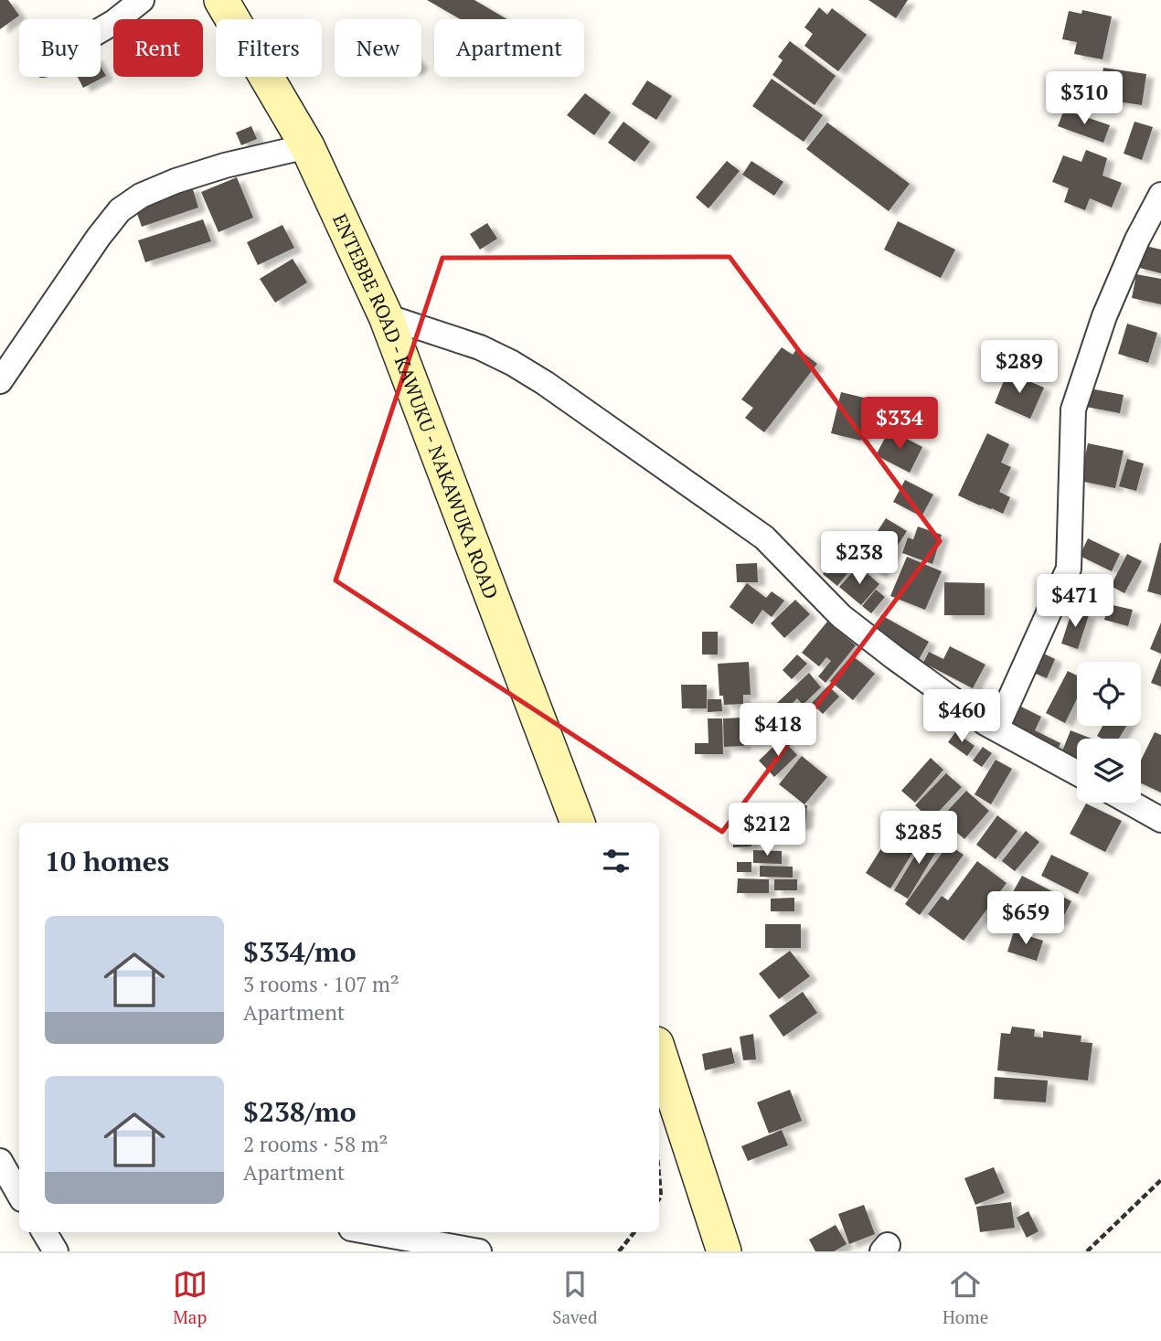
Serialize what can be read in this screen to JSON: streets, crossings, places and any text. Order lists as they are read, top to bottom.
{
  "streets": {
    "main road": ["ENTEBBE ROAD - KAWUKU - NAKAWUKA ROAD"]
  },
  "page": {
    "chip": [
      "Buy",
      "Rent",
      "Filters",
      "New",
      "Apartment"
    ],
    "price": [
      "$310",
      "$289",
      "$334",
      "$238",
      "$471",
      "$460",
      "$418",
      "$212",
      "$285",
      "$659"
    ],
    "heading": "10 homes",
    "list": [
      {
        "name": "$334/mo",
        "note": "3 rooms · 107 m² · Apartment"
      },
      {
        "name": "$238/mo",
        "note": "2 rooms · 58 m² · Apartment"
      }
    ],
    "tabs": ["Map", "Saved", "Home"]
  }
}
